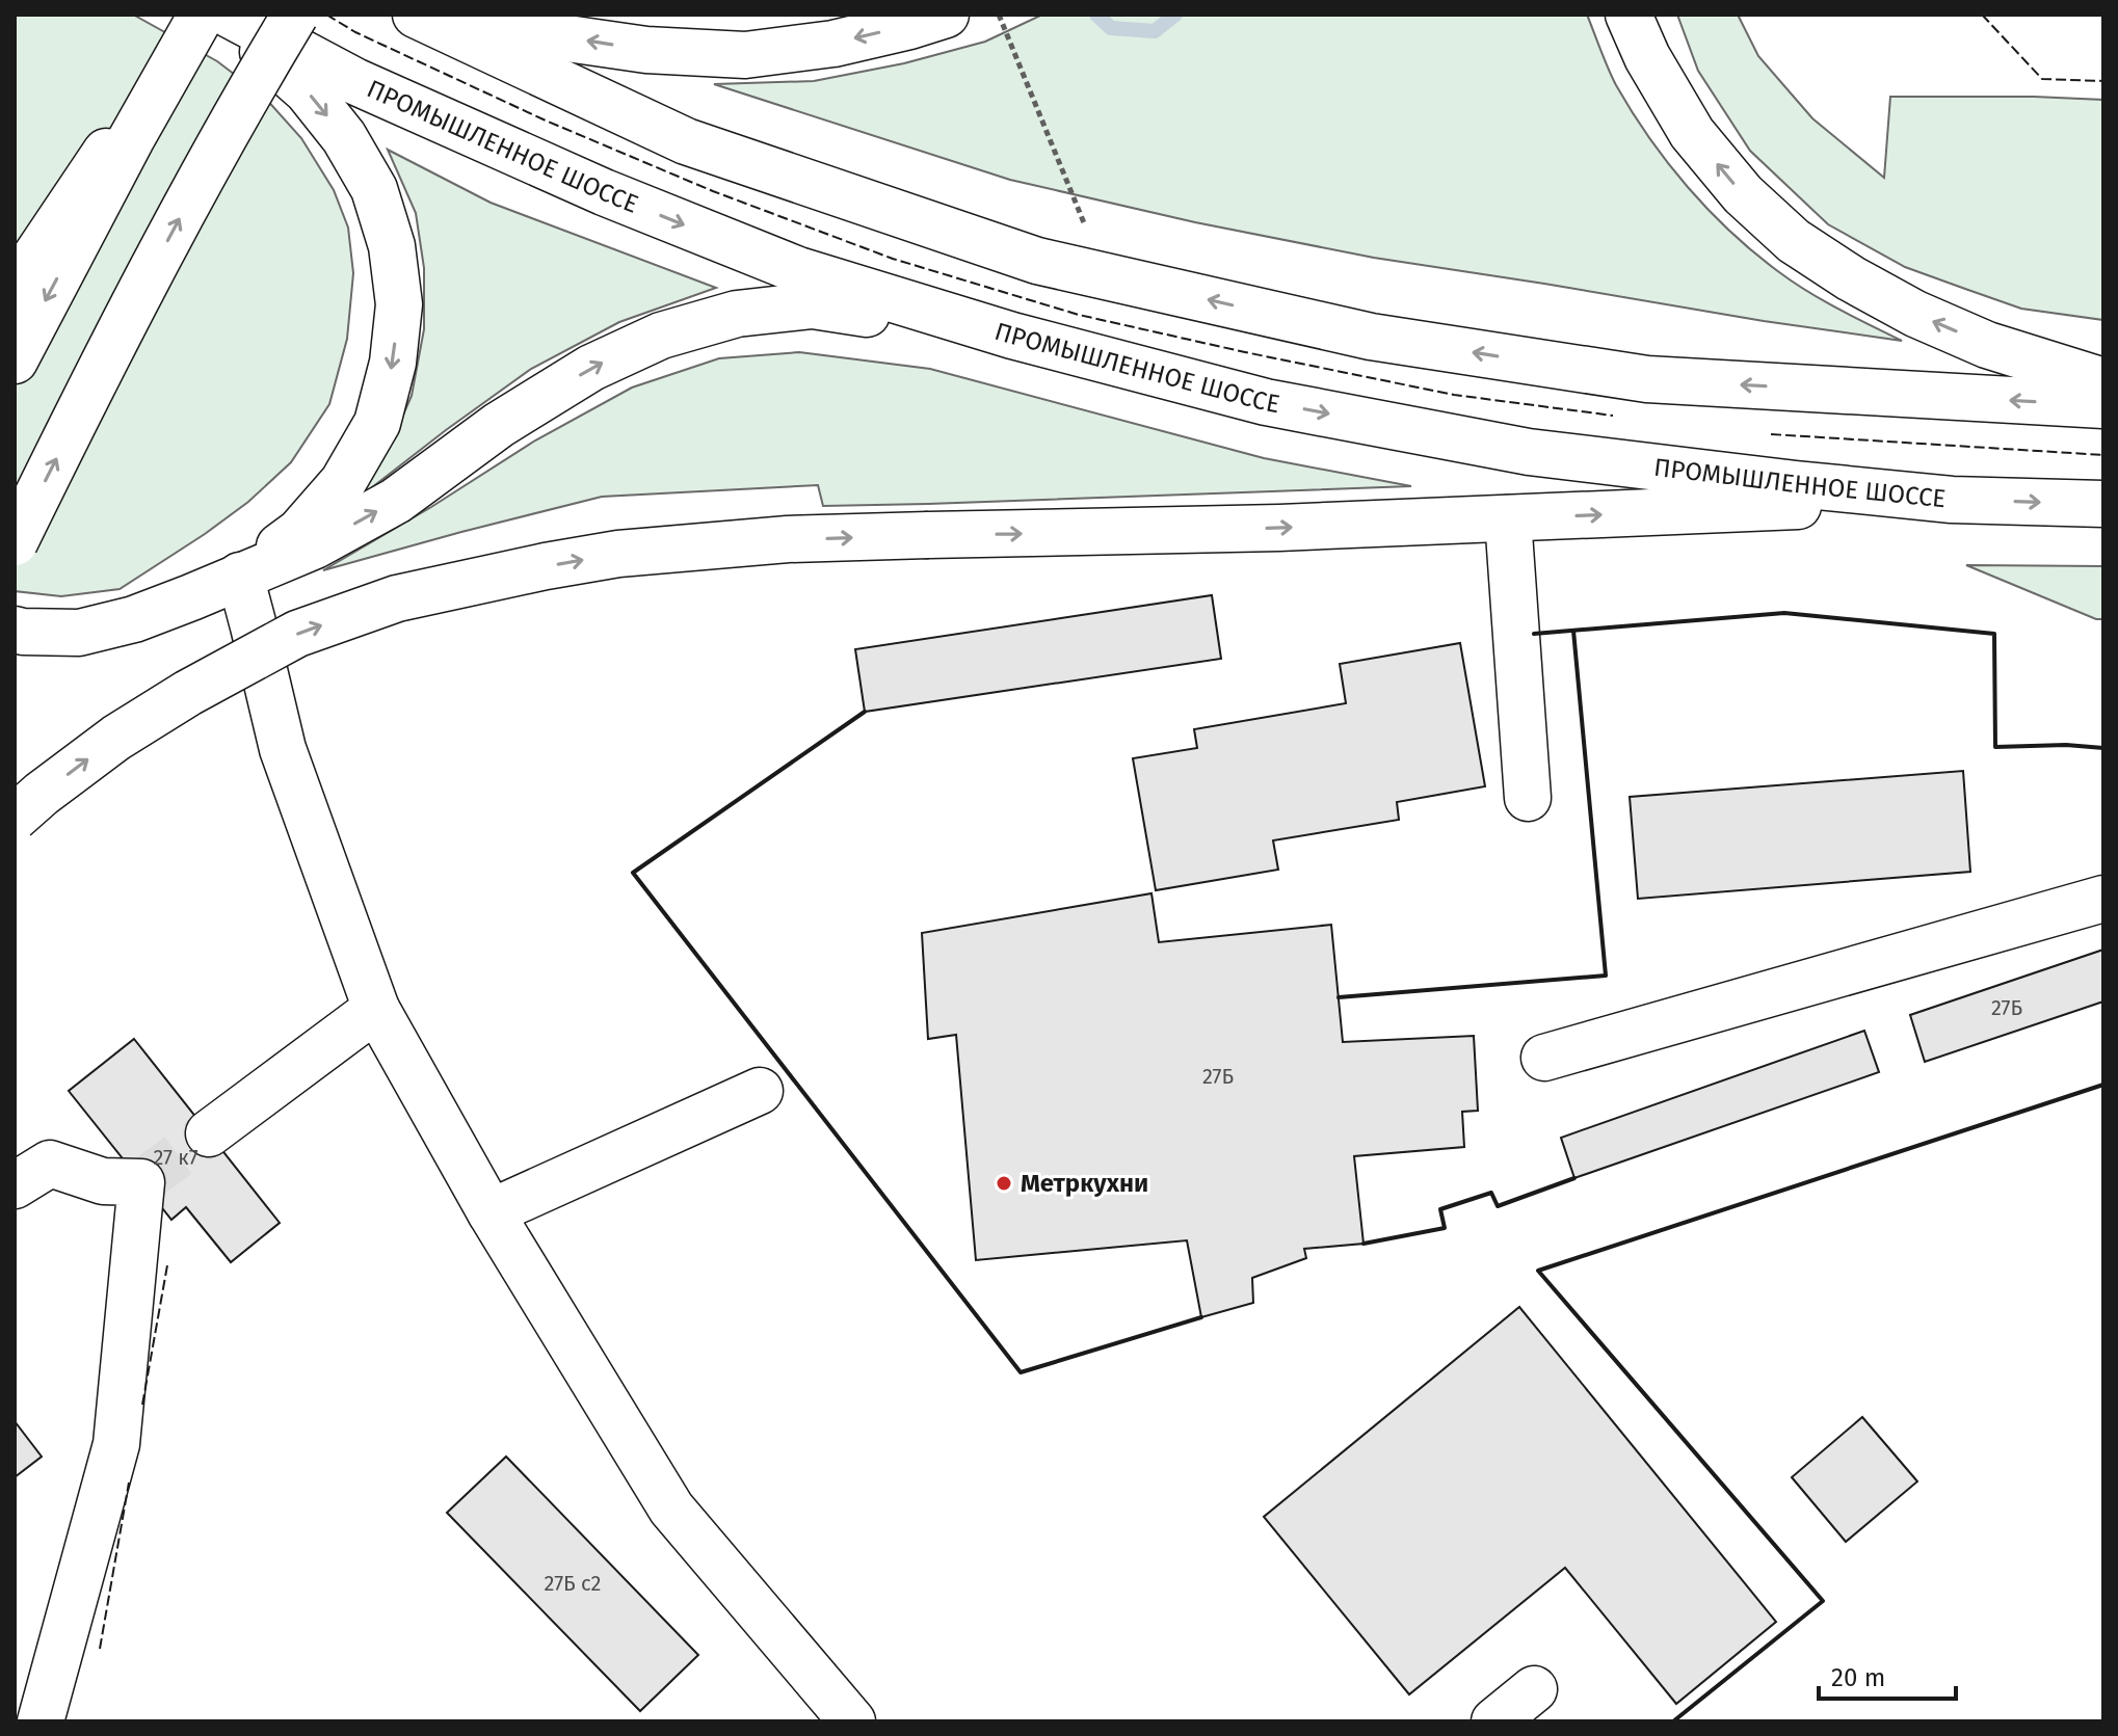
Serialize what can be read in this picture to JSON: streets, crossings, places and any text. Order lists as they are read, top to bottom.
{
  "streets": {
    "main road": ["ПРОМЫШЛЕННОЕ ШОССЕ"]
  },
  "places": ["Метркухни"],
  "house_numbers": [
    "27Б",
    "27Б",
    "27 к7",
    "27Б с2"
  ],
  "scale_bar": "20 m"
}
